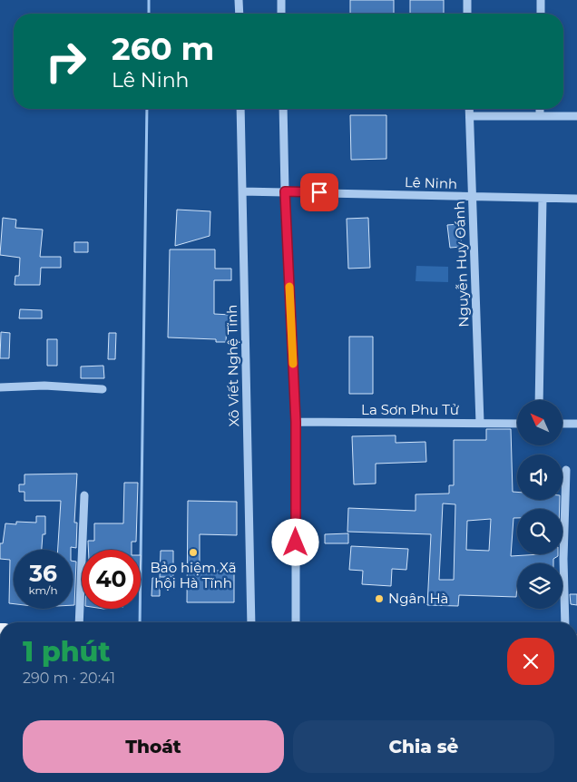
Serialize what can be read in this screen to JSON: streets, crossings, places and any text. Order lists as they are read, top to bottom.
{
  "streets": {
    "street": [
      "Lê Ninh",
      "Nguyễn Huy Oánh",
      "Xô Viết Nghệ Tĩnh",
      "La Sơn Phu Tử"
    ]
  },
  "crossings": [
    ["Lê Ninh", "Nguyễn Huy Oánh"],
    ["Lê Ninh", "Xô Viết Nghệ Tĩnh"],
    ["Nguyễn Huy Oánh", "La Sơn Phu Tử"]
  ],
  "places": ["Bảo hiệm Xã hội Hà Tĩnh", "Ngân Hà"],
  "north": "top left",
  "page": {
    "turn": ["260 m", "Lê Ninh"],
    "speed": "36 km/h",
    "limit": "40",
    "heading": ["1 phút", "290 m · 20:41"],
    "buttons": ["Thoát", "Chia sẻ"]
  }
}
